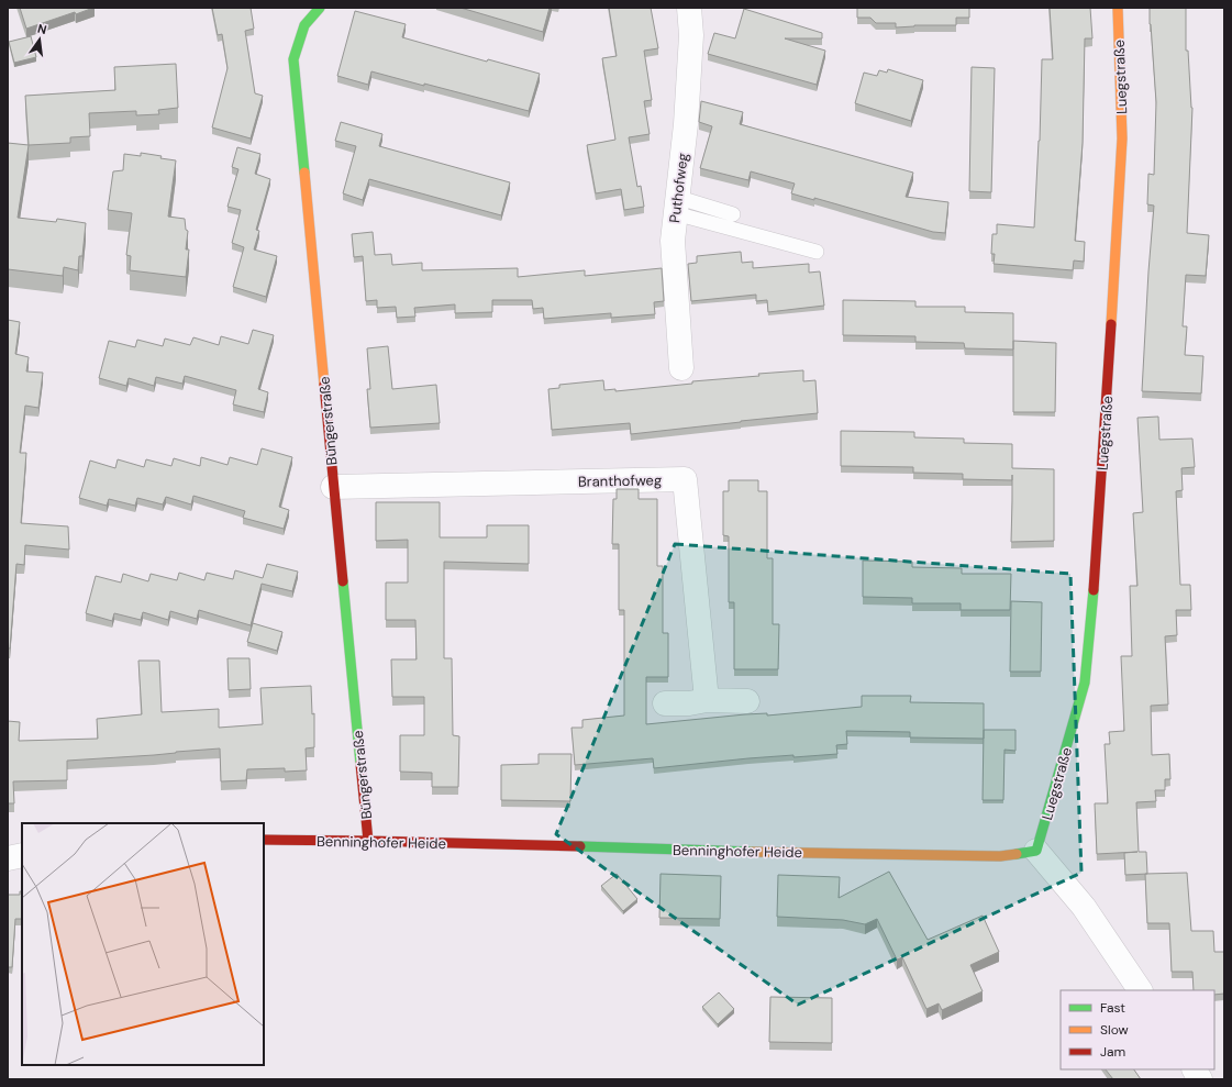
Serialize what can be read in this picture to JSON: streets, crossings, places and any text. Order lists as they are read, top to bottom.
{
  "streets": {
    "street": [
      "Luegstraße",
      "Puthofweg",
      "Büngerstraße",
      "Branthofweg",
      "Benninghofer Heide"
    ]
  },
  "crossings": [
    ["Luegstraße", "Benninghofer Heide"],
    ["Büngerstraße", "Branthofweg"],
    ["Büngerstraße", "Benninghofer Heide"]
  ],
  "legend": ["Fast", "Slow", "Jam"],
  "north": "top"
}
